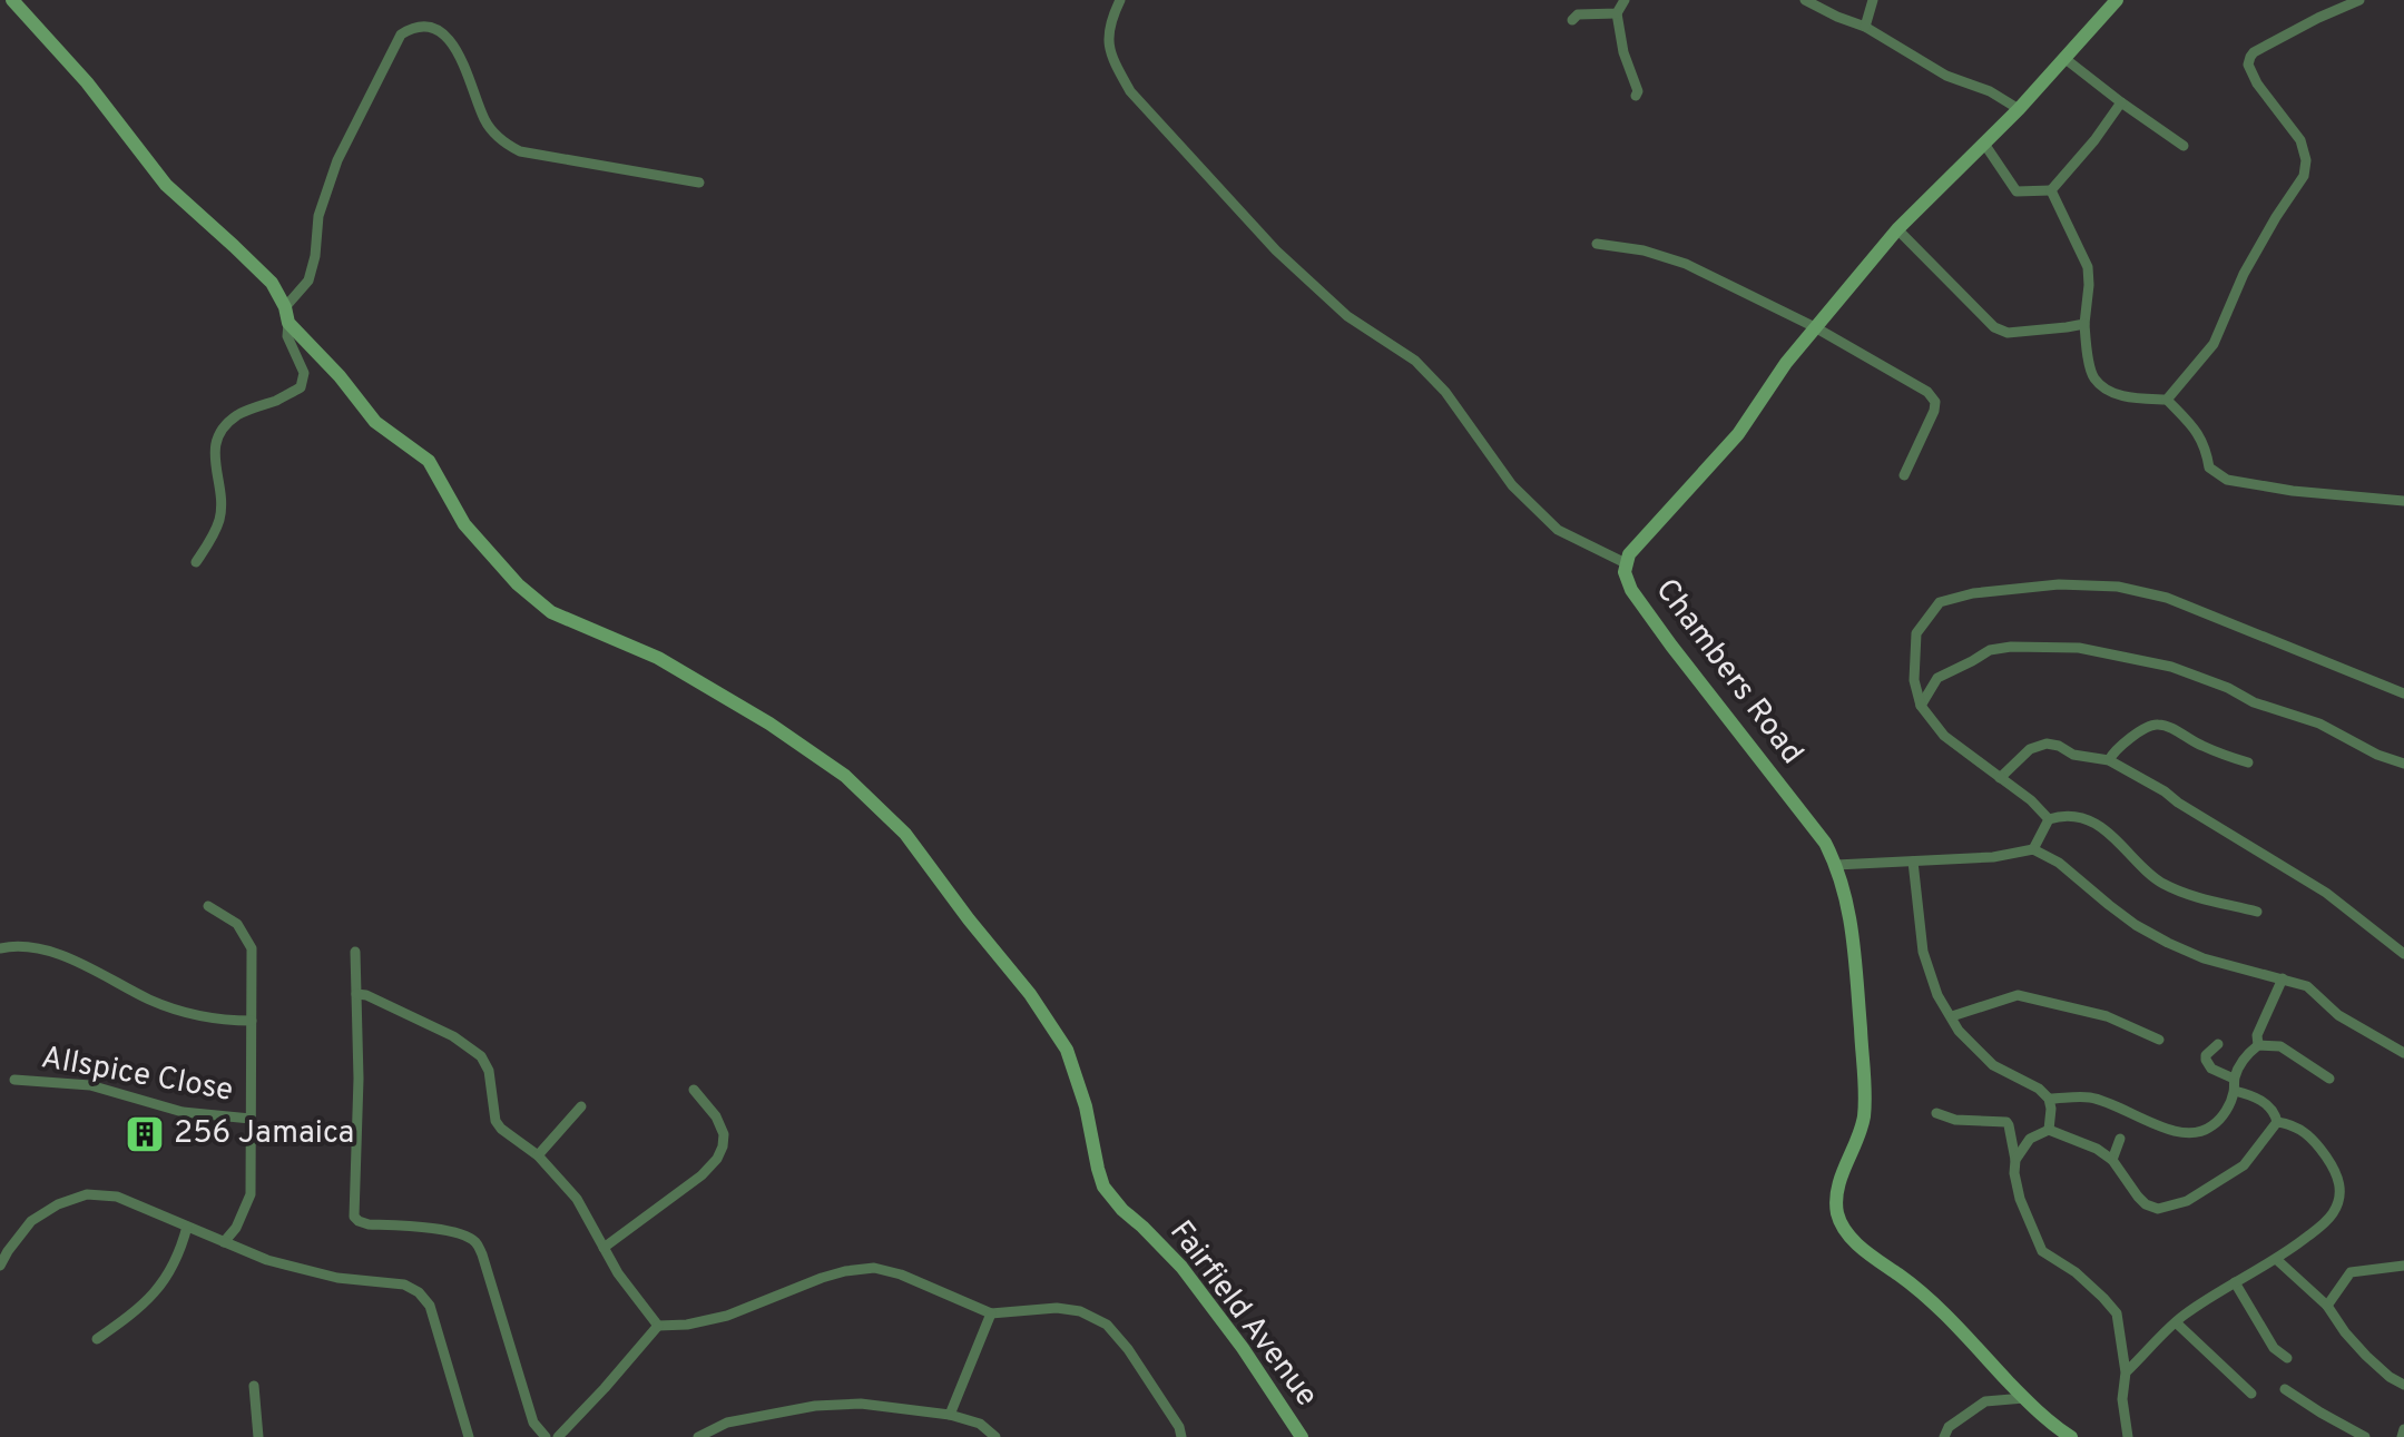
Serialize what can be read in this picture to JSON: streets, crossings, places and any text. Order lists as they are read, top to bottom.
{
  "streets": {
    "street": ["Chambers Road", "Allspice Close", "Fairfield Avenue"]
  },
  "places": {
    "building": ["256 Jamaica"]
  }
}
